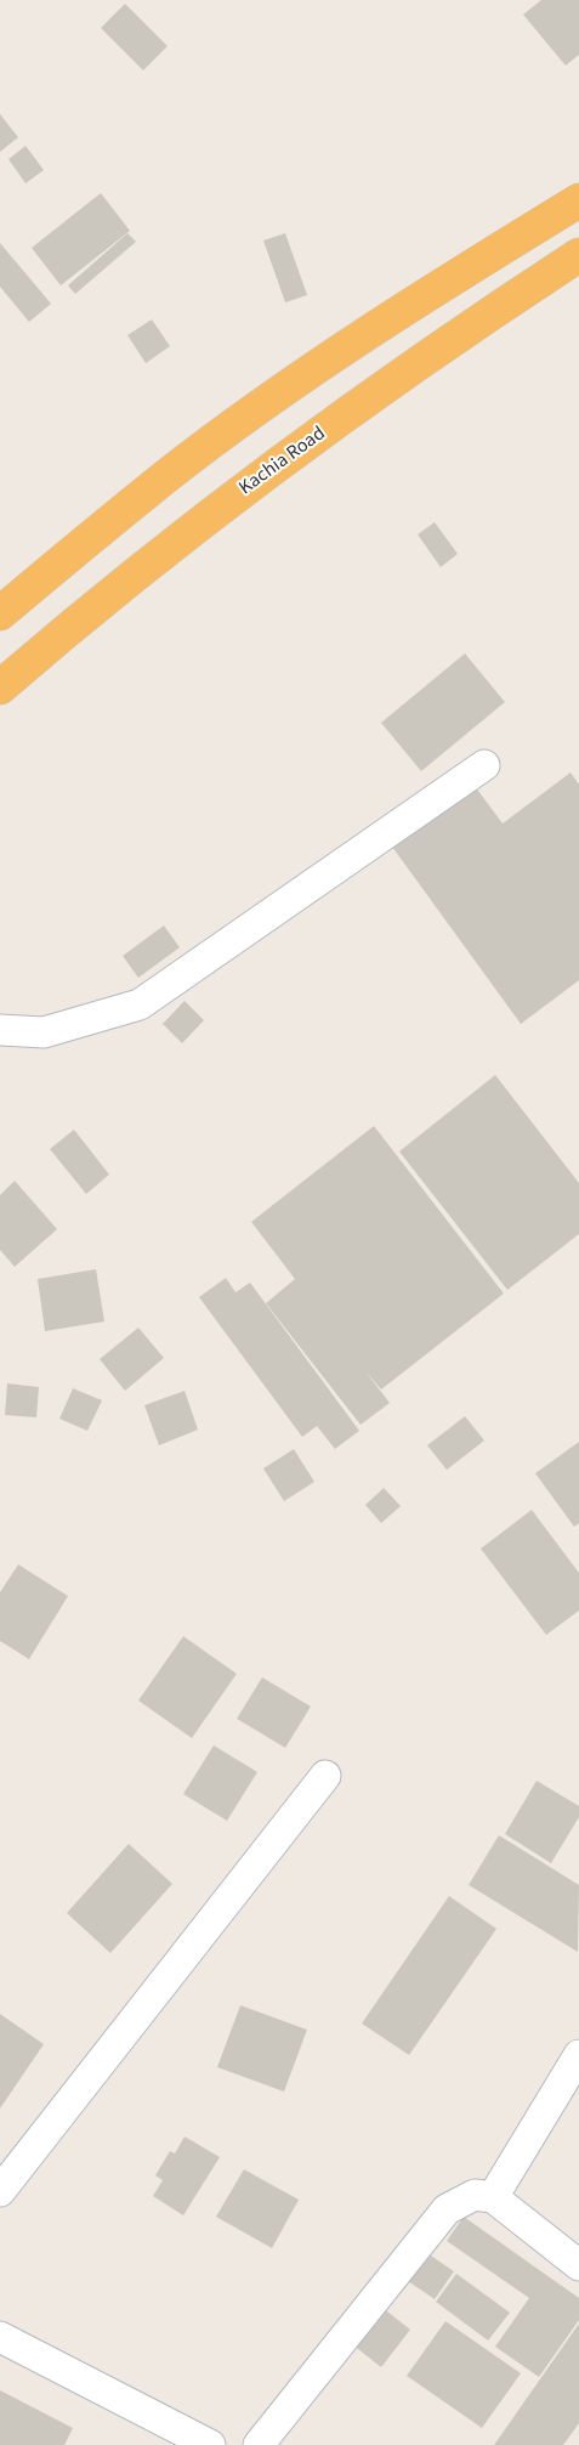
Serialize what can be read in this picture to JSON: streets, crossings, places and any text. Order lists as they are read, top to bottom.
{
  "streets": {
    "highway": ["Kachia Road"]
  }
}
